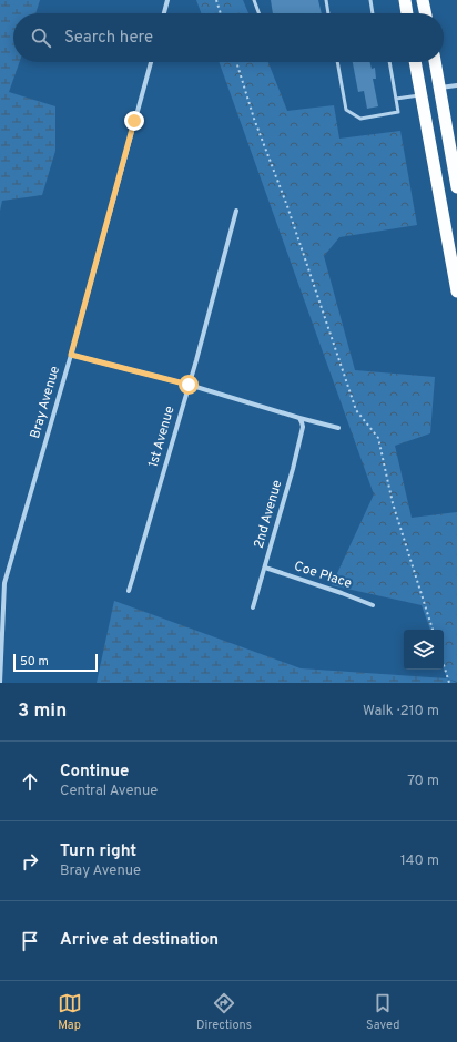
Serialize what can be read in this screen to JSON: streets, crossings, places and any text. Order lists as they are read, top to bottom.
{
  "streets": {
    "street": [
      "Bray Avenue",
      "1st Avenue",
      "2nd Avenue",
      "Coe Place"
    ]
  },
  "crossings": [
    ["2nd Avenue", "Coe Place"]
  ],
  "scale_bar": "50 m",
  "page": {
    "search": "Search here",
    "scale": "50 m",
    "heading": ["3 min", "Walk · 210 m"],
    "list": [
      ["Continue", "Central Avenue", "70 m"],
      ["Turn right", "Bray Avenue", "140 m"],
      "Arrive at destination"
    ],
    "nav": ["Map", "Directions", "Saved"]
  }
}
